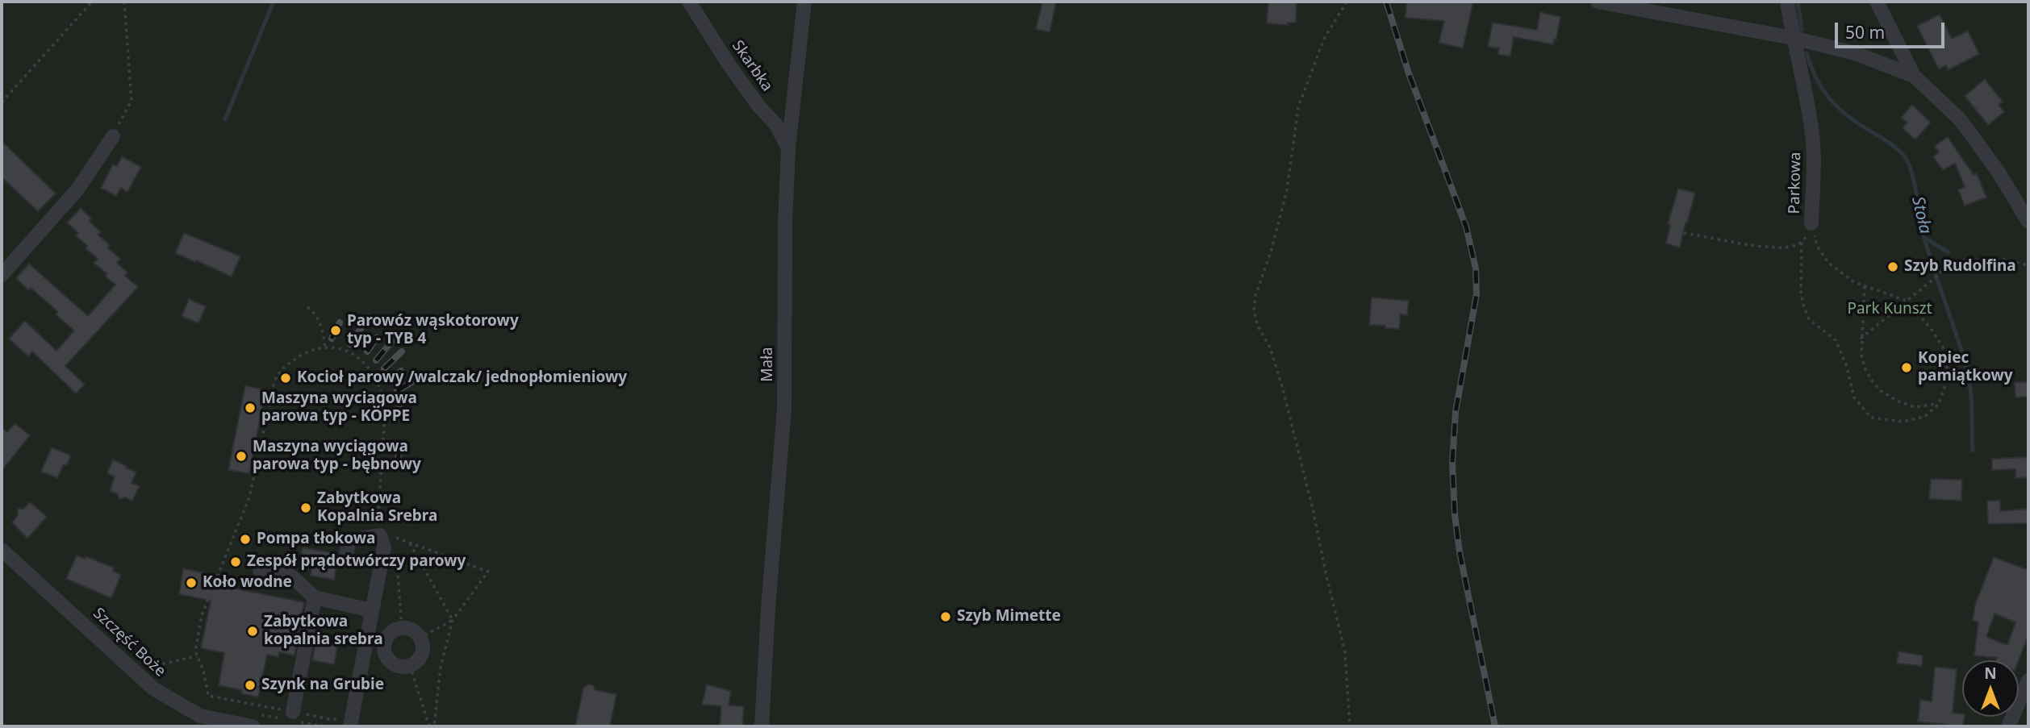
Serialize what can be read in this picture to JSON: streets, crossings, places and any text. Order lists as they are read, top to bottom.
{
  "streets": {
    "street": [
      "Skarbka",
      "Parkowa",
      "Mała",
      "Szczęść Boże"
    ]
  },
  "crossings": [
    ["Skarbka", "Mała"]
  ],
  "water": ["Stoła"],
  "parks": ["Park Kunszt"],
  "places": [
    "Szyb Rudolfina",
    "Parowóz wąskotorowy typ - TYB 4",
    "Kopiec pamiątkowy",
    "Kocioł parowy /walczak/ jednopłomieniowy",
    "Maszyna wyciągowa parowa typ - KÖPPE",
    "Maszyna wyciągowa parowa typ - bębnowy",
    "Zabytkowa Kopalnia Srebra",
    "Pompa tłokowa",
    "Zespół prądotwórczy parowy",
    "Koło wodne",
    "Szyb Mimette",
    "Zabytkowa kopalnia srebra",
    "Szynk na Grubie"
  ],
  "scale_bar": "50 m",
  "north": "top"
}
